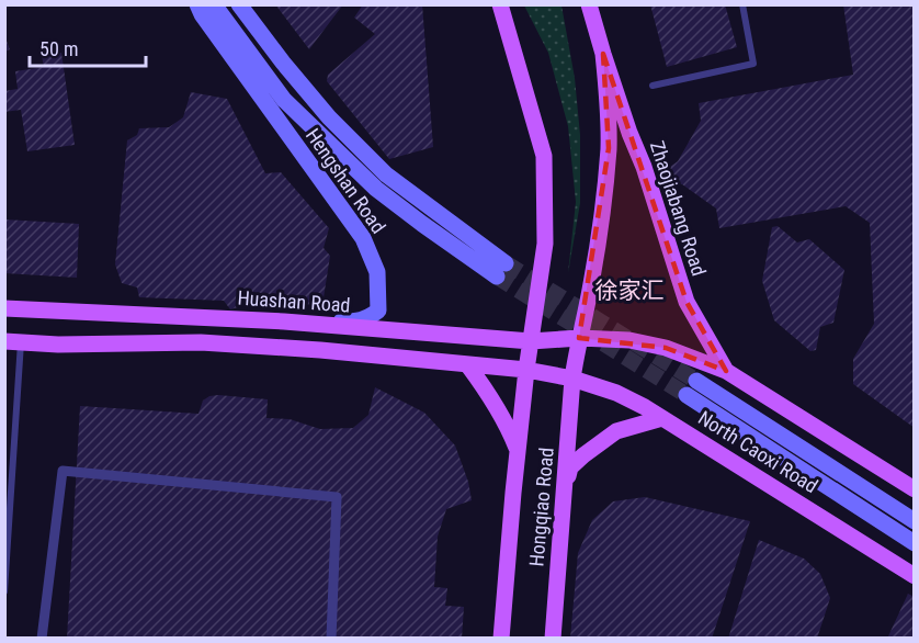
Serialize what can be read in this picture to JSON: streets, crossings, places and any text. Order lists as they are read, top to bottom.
{
  "streets": {
    "main road": [
      "Hengshan Road",
      "Zhaojiabang Road",
      "Huashan Road",
      "North Caoxi Road",
      "Hongqiao Road"
    ]
  },
  "crossings": [
    ["Hengshan Road", "Huashan Road"],
    ["Zhaojiabang Road", "Huashan Road"],
    ["Zhaojiabang Road", "North Caoxi Road"],
    ["Zhaojiabang Road", "Hongqiao Road"],
    ["North Caoxi Road", "Hongqiao Road"]
  ],
  "districts": ["徐家汇"],
  "scale_bar": "50 m"
}
